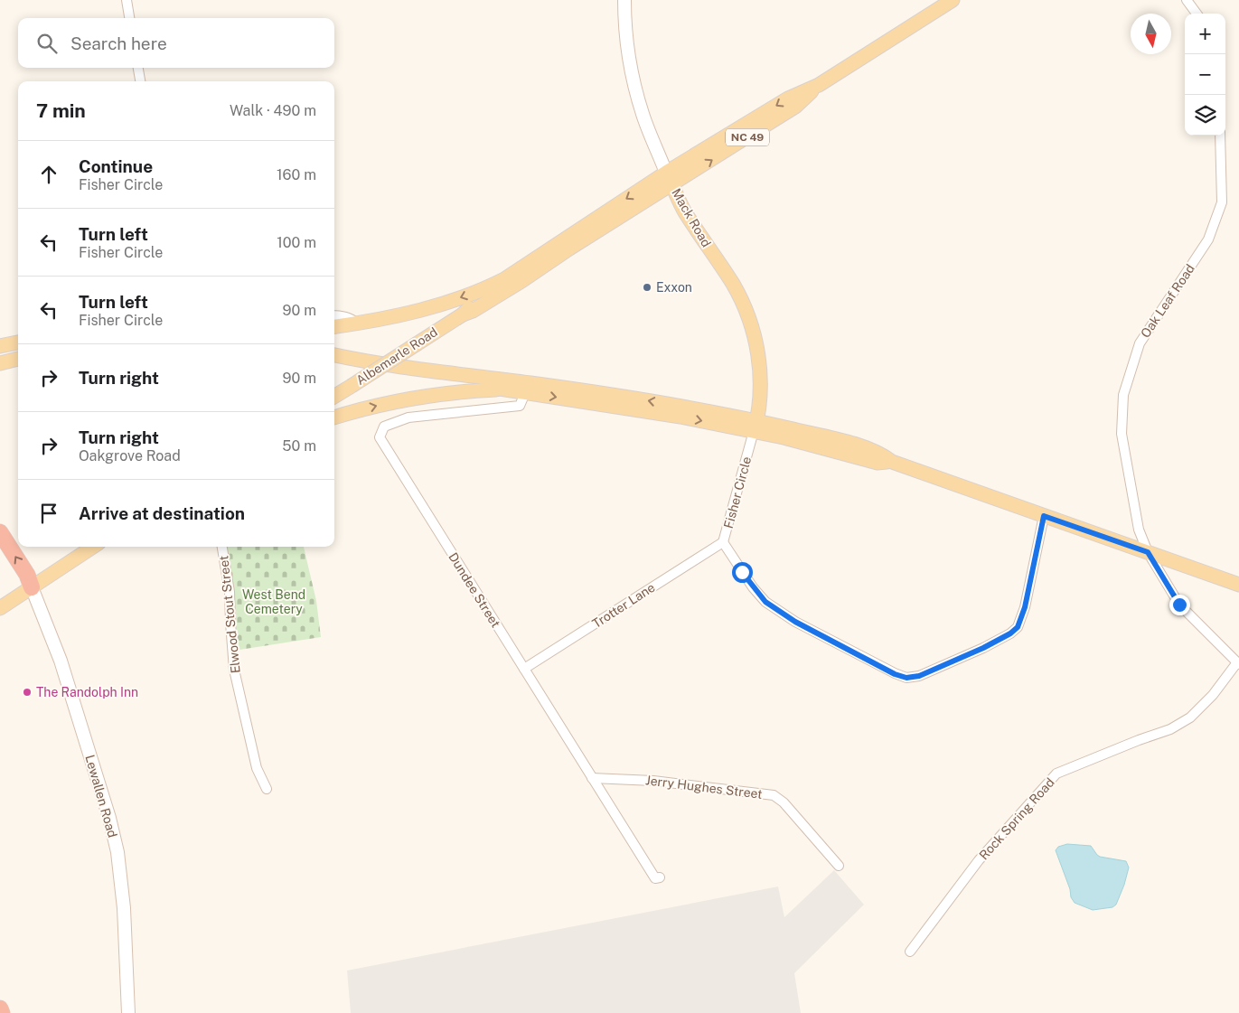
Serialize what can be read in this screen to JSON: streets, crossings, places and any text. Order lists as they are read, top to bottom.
{
  "streets": {
    "main road": ["NC 49", "Mack Road", "Albemarle Road"],
    "street": [
      "Oak Leaf Road",
      "Fisher Circle",
      "Dundee Street",
      "Trotter Lane",
      "Elwood Stout Street",
      "Jerry Hughes Street",
      "Lewallen Road",
      "Rock Spring Road"
    ]
  },
  "crossings": [
    ["NC 49", "Mack Road"],
    ["NC 49", "Albemarle Road"],
    ["Mack Road", "Albemarle Road"],
    ["Mack Road", "Fisher Circle"],
    ["Oak Leaf Road", "Rock Spring Road"],
    ["Fisher Circle", "Trotter Lane"],
    ["Dundee Street", "Trotter Lane"],
    ["Dundee Street", "Jerry Hughes Street"]
  ],
  "parks": ["West Bend Cemetery"],
  "places": ["Exxon", "The Randolph Inn"],
  "north": "bottom",
  "page": {
    "map_buttons": ["+", "−"],
    "search": "Search here",
    "heading": ["7 min", "Walk · 490 m"],
    "list": [
      ["Continue", "Fisher Circle", "160 m"],
      ["Turn left", "Fisher Circle", "100 m"],
      ["Turn left", "Fisher Circle", "90 m"],
      ["Turn right", "90 m"],
      ["Turn right", "Oakgrove Road", "50 m"],
      "Arrive at destination"
    ]
  }
}
